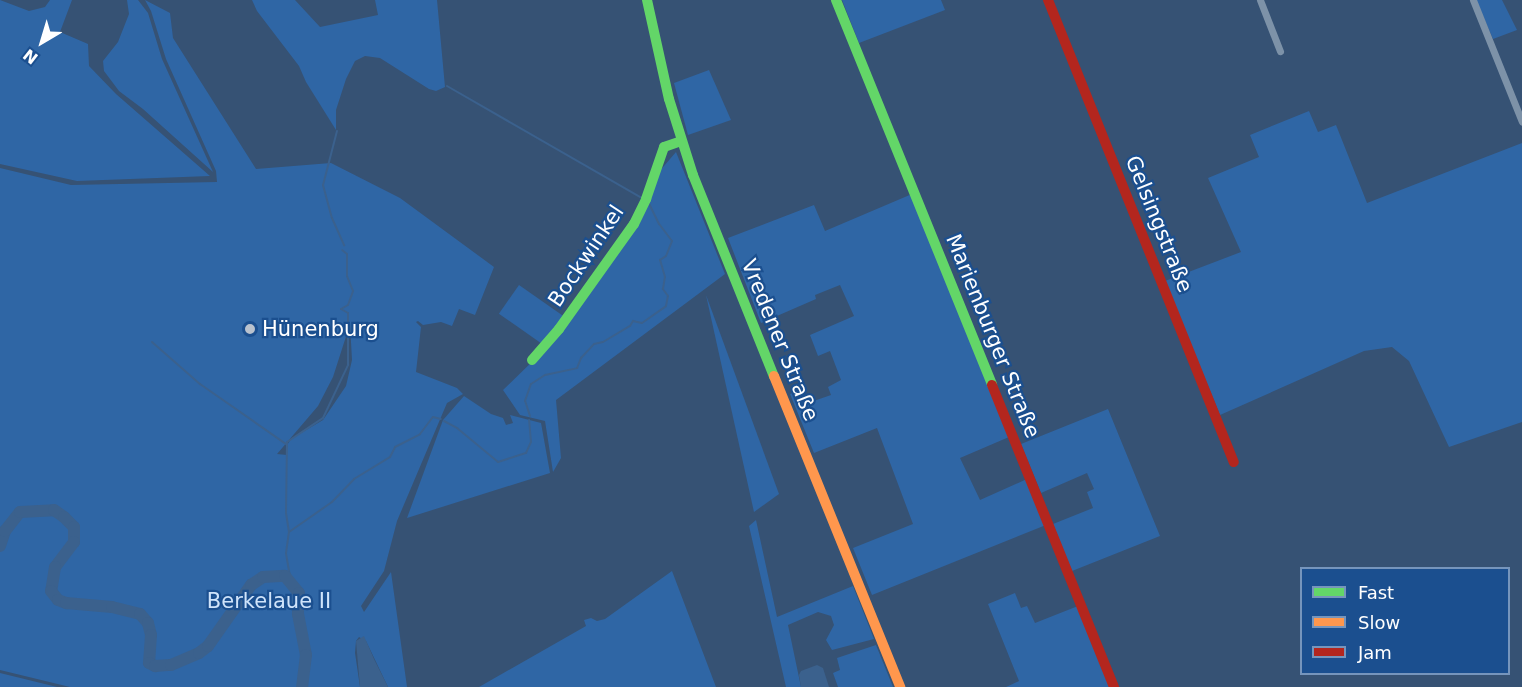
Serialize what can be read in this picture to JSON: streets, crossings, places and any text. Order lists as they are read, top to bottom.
{
  "streets": {
    "street": [
      "Gelsingstraße",
      "Bockwinkel",
      "Marienburger Straße",
      "Vredener Straße"
    ]
  },
  "crossings": [
    ["Bockwinkel", "Vredener Straße"]
  ],
  "parks": ["Berkelaue II"],
  "places": ["Hünenburg"],
  "legend": ["Fast", "Slow", "Jam"],
  "north": "bottom left"
}
